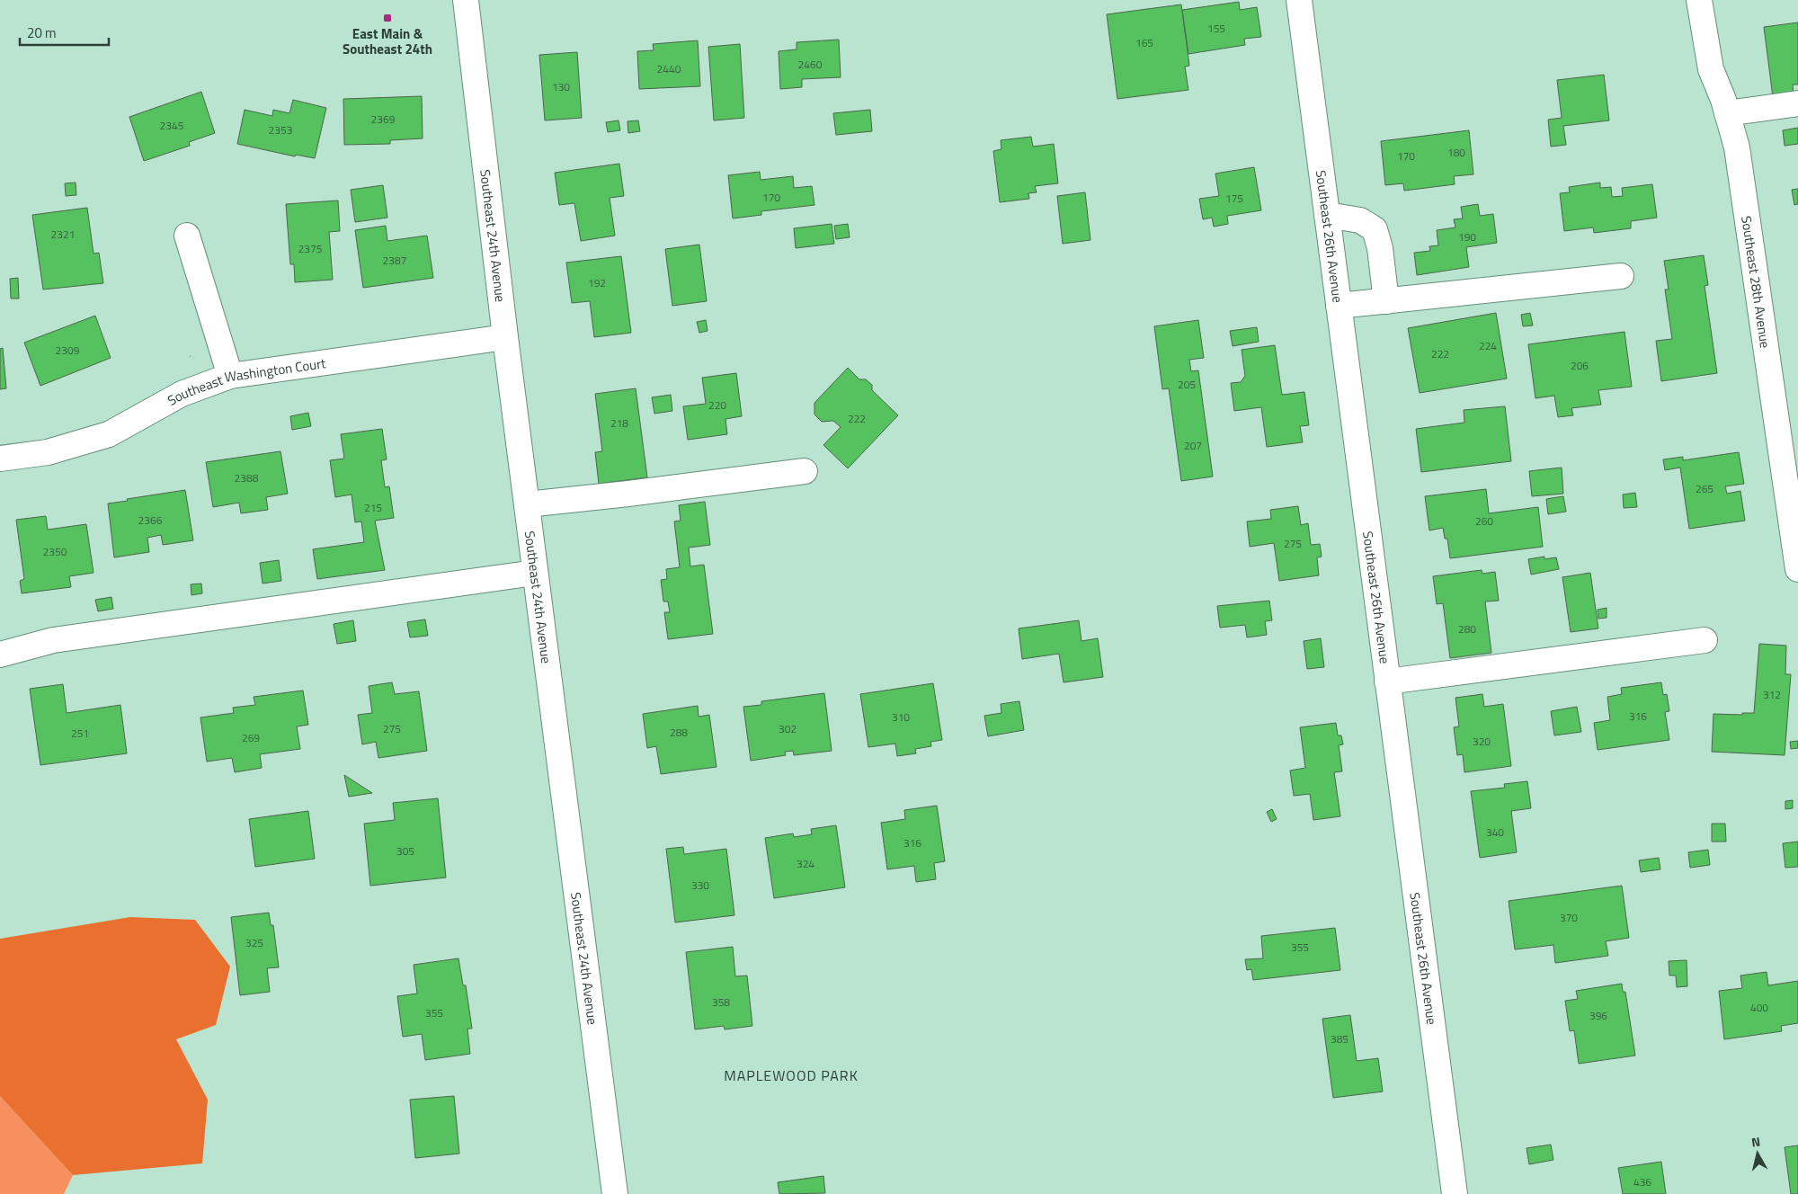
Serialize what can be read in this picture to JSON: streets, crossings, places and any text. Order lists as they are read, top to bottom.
{
  "streets": {
    "street": [
      "Southeast 24th Avenue",
      "Southeast 26th Avenue",
      "Southeast 28th Avenue",
      "Southeast Washington Court"
    ]
  },
  "crossings": [
    ["Southeast 24th Avenue", "Southeast Washington Court"]
  ],
  "districts": ["MAPLEWOOD PARK"],
  "places": {
    "transit": ["East Main & Southeast 24th"]
  },
  "house_numbers": [
    "155",
    "165",
    "2460",
    "2440",
    "130",
    "2369",
    "2345",
    "2353",
    "180",
    "170",
    "170",
    "175",
    "2321",
    "190",
    "2375",
    "2387",
    "192",
    "224",
    "2309",
    "222",
    "206",
    "205",
    "220",
    "222",
    "218",
    "207",
    "2388",
    "265",
    "215",
    "2366",
    "260",
    "275",
    "2350",
    "280",
    "312",
    "316",
    "310",
    "275",
    "302",
    "288",
    "251",
    "269",
    "320",
    "340",
    "316",
    "305",
    "324",
    "330",
    "370",
    "325",
    "355",
    "358",
    "400",
    "355",
    "396",
    "385",
    "436"
  ],
  "scale_bar": "20 m",
  "north": "top"
}
